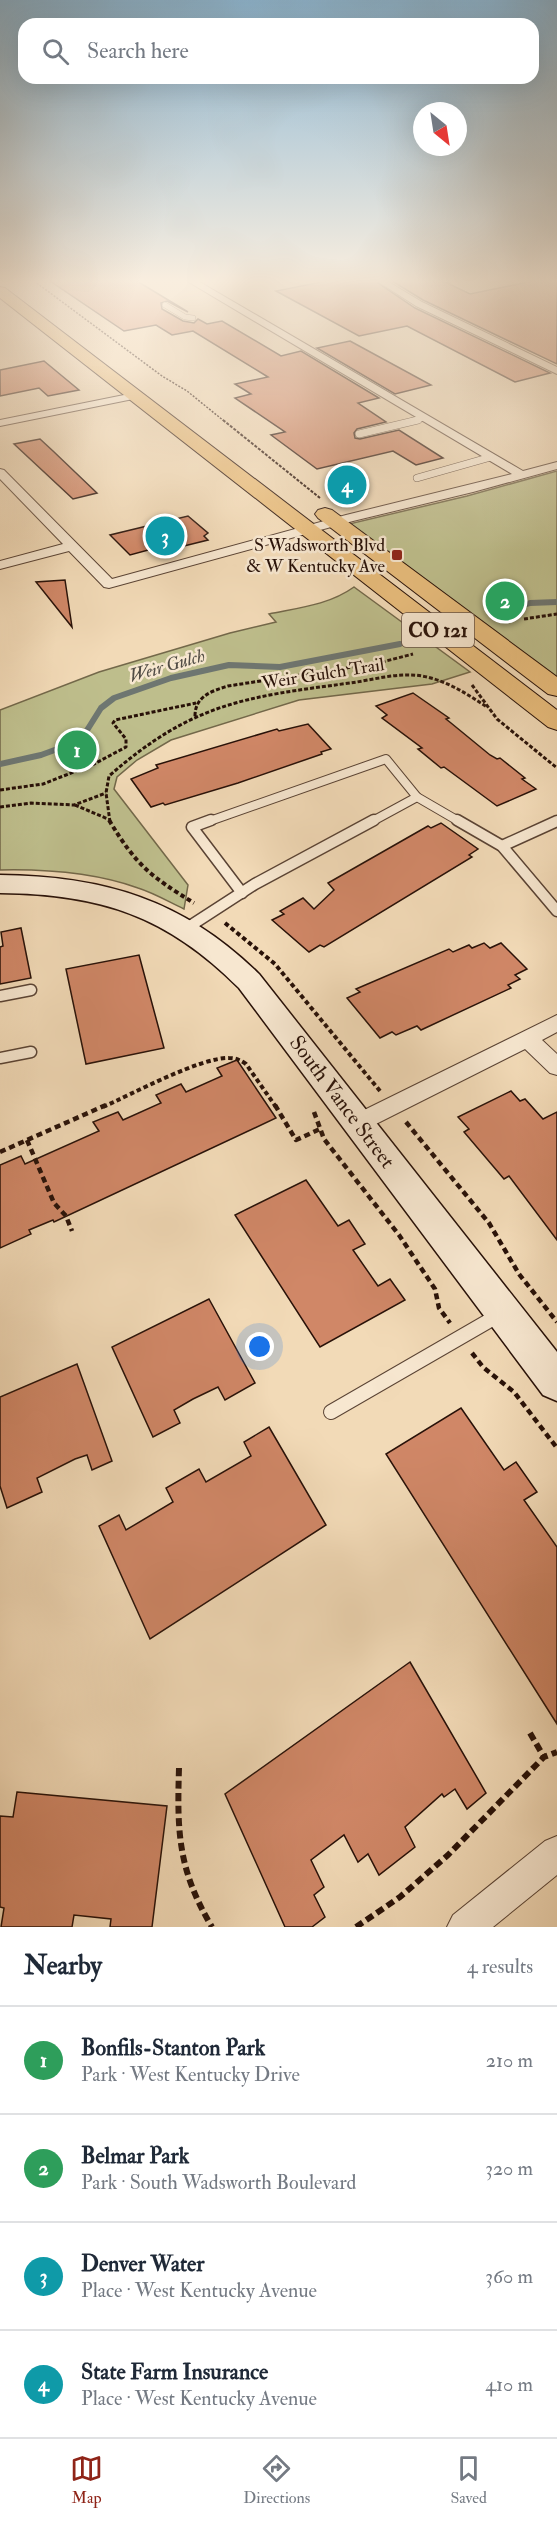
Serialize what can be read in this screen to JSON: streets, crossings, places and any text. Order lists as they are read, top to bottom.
{
  "streets": {
    "main road": ["CO 121"],
    "street": ["South Vance Street"],
    "path": ["Weir Gulch Trail"]
  },
  "water": ["Weir Gulch"],
  "places": {
    "transit": ["S Wadsworth Blvd & W Kentucky Ave"]
  },
  "north": "bottom right",
  "page": {
    "search": "Search here",
    "pins": [
      "4",
      "3",
      "2",
      "1"
    ],
    "heading": ["Nearby", "4 results"],
    "list": [
      {
        "mark": "1",
        "name": "Bonfils-Stanton Park",
        "note": "Park · West Kentucky Drive",
        "value": "210 m"
      },
      {
        "mark": "2",
        "name": "Belmar Park",
        "note": "Park · South Wadsworth Boulevard",
        "value": "320 m"
      },
      {
        "mark": "3",
        "name": "Denver Water",
        "note": "Place · West Kentucky Avenue",
        "value": "360 m"
      },
      {
        "mark": "4",
        "name": "State Farm Insurance",
        "note": "Place · West Kentucky Avenue",
        "value": "410 m"
      }
    ],
    "nav": ["Map", "Directions", "Saved"]
  }
}
